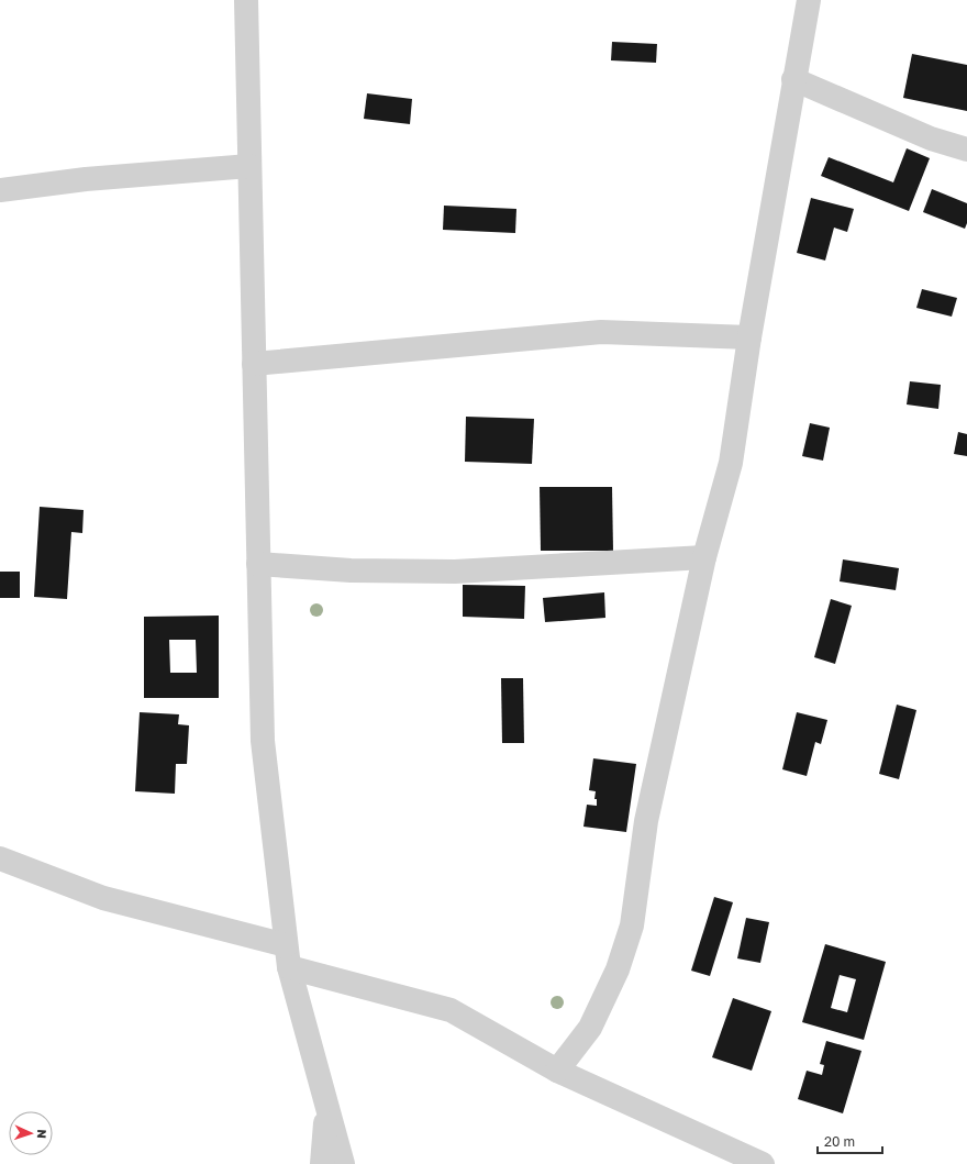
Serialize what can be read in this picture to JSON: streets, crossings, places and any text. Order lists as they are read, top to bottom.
{
  "scale_bar": "20 m",
  "north": "right"
}
